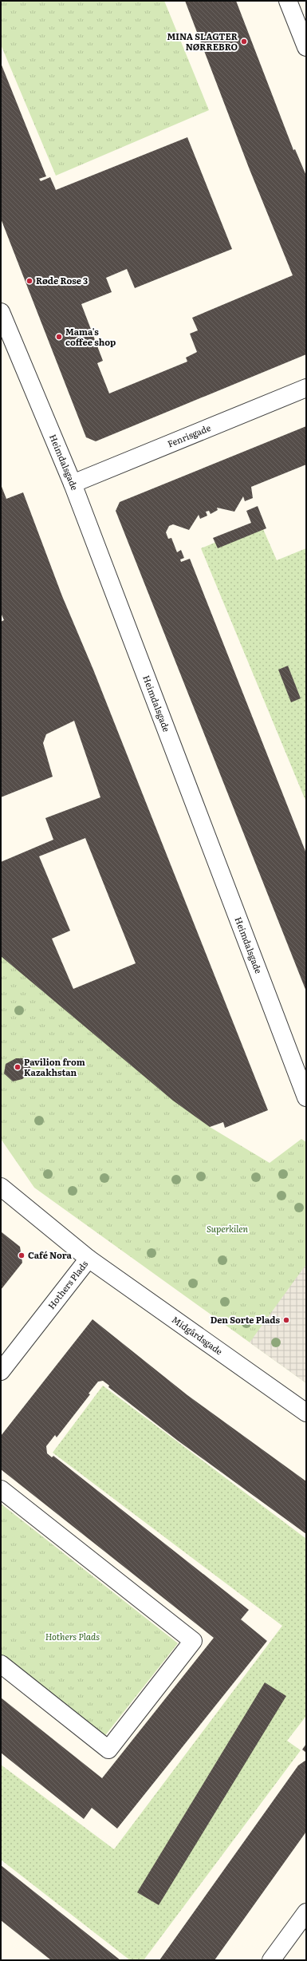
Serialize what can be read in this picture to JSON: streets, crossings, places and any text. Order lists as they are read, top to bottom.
{
  "streets": {
    "street": [
      "Fenrisgade",
      "Heimdalsgade",
      "Hothers Plads",
      "Midgårdsgade"
    ]
  },
  "crossings": [
    ["Fenrisgade", "Heimdalsgade"],
    ["Hothers Plads", "Midgårdsgade"]
  ],
  "parks": ["Superkilen", "Hothers Plads"],
  "places": [
    "MINA SLAGTER NØRREBRO",
    "Røde Rose 3",
    "Mama's coffee shop",
    "Pavilion from Kazakhstan",
    "Café Nora",
    "Den Sorte Plads"
  ]
}
